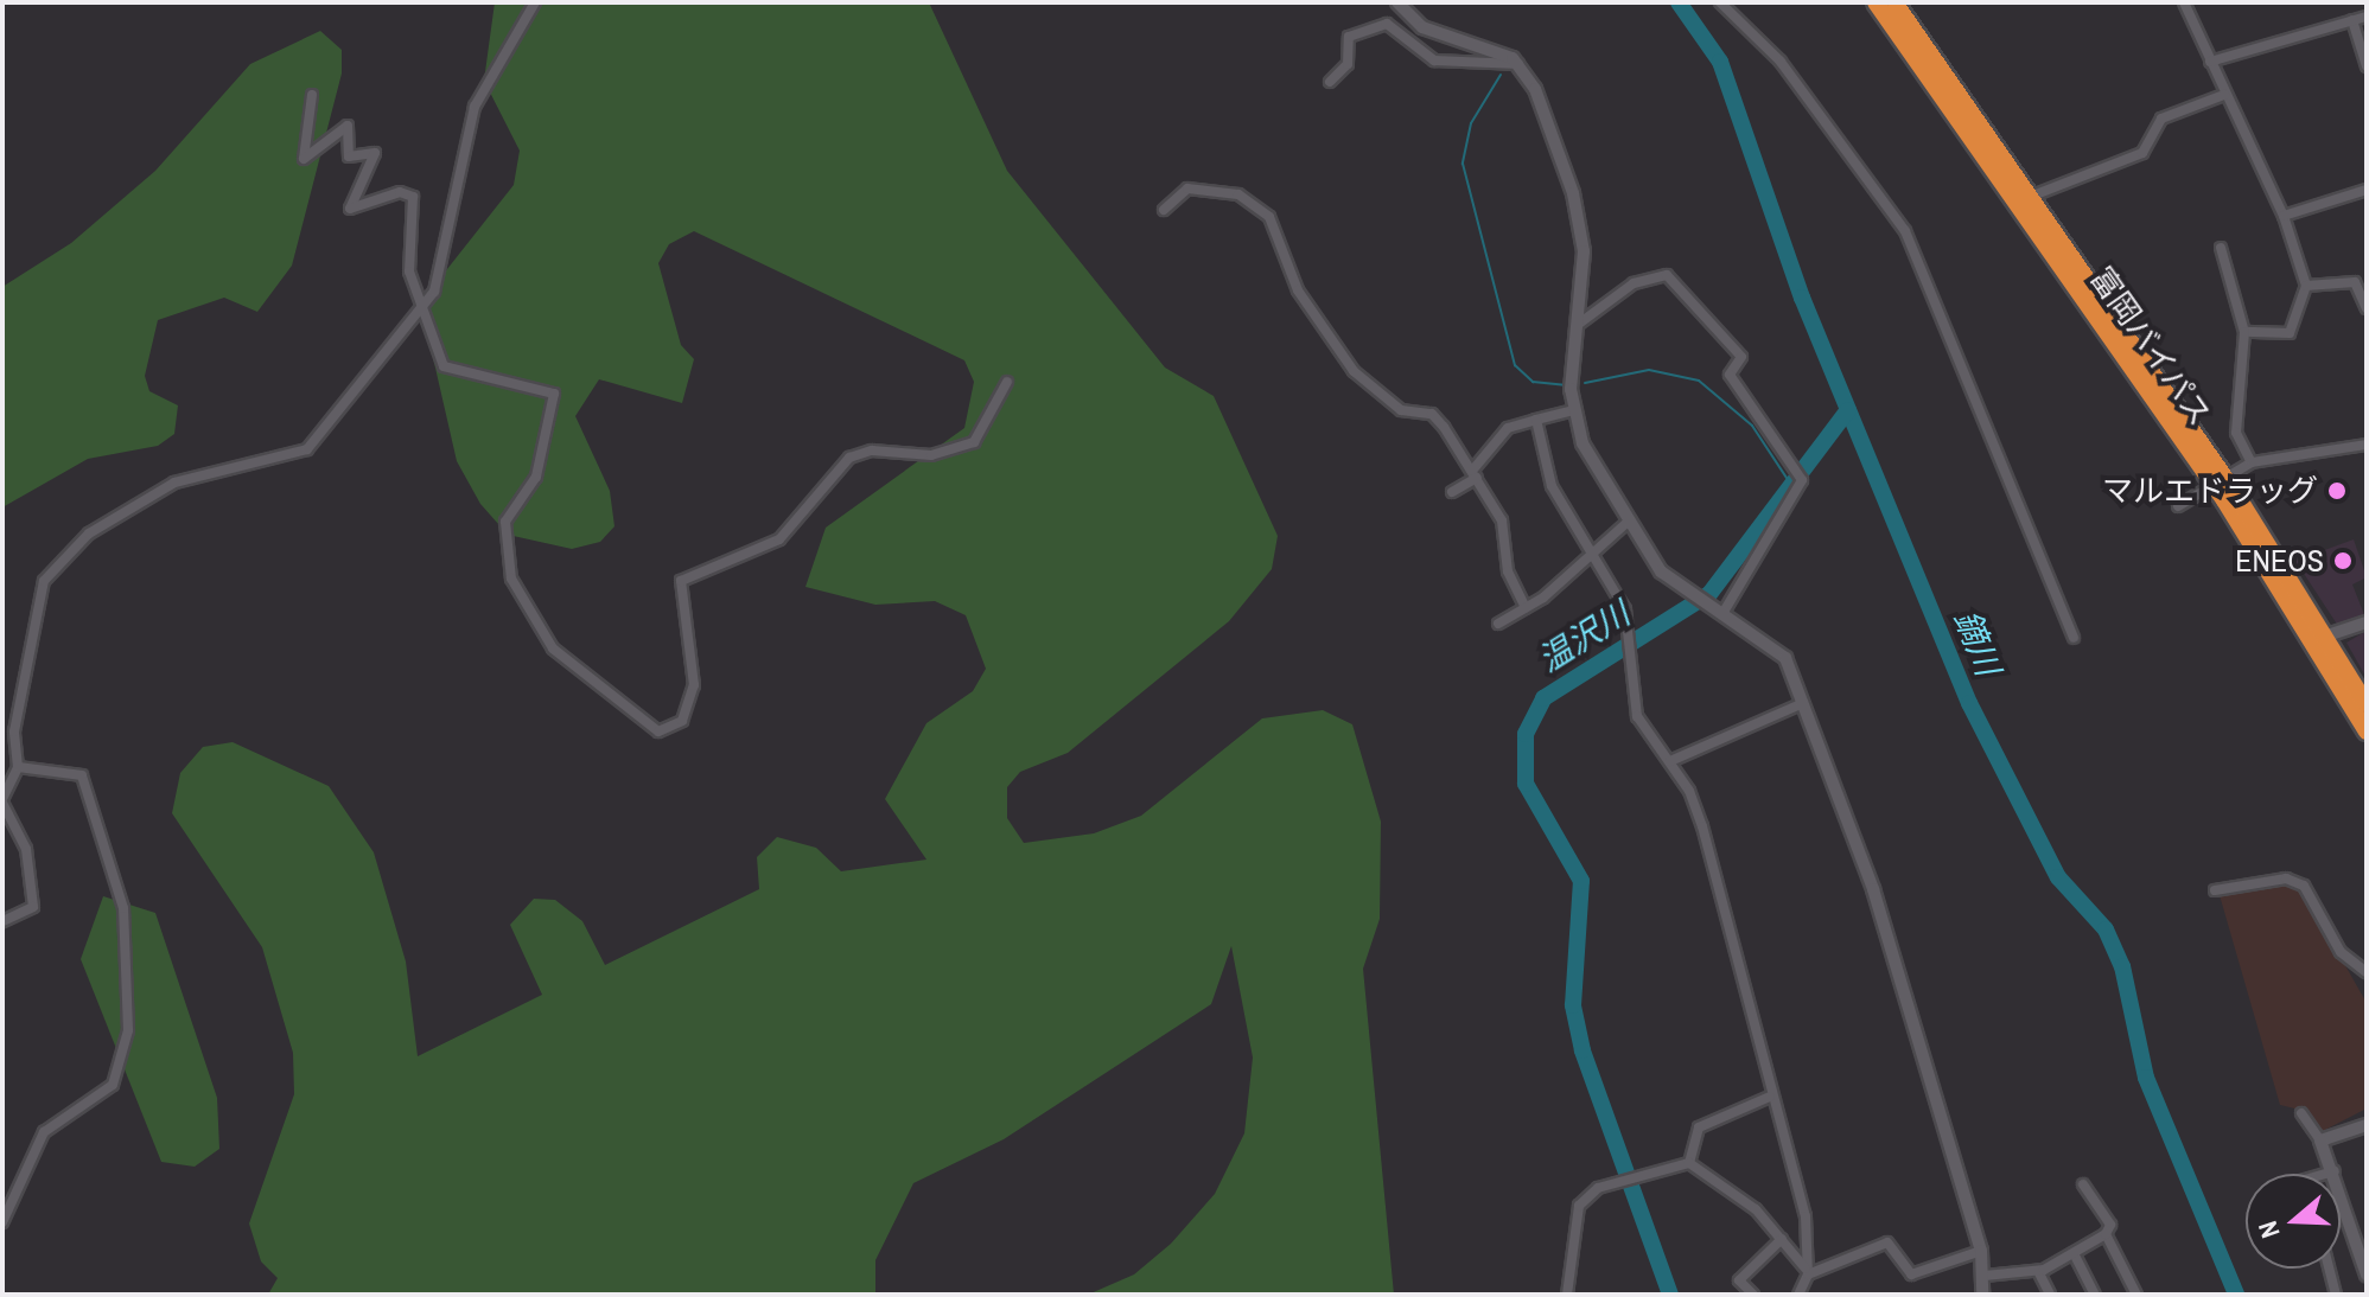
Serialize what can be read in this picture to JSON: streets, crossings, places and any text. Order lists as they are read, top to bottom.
{
  "streets": {
    "highway": ["富岡バイパス"]
  },
  "water": ["温沢川", "鏑川"],
  "places": ["マルエドラッグ", "ENEOS"],
  "north": "left"
}
